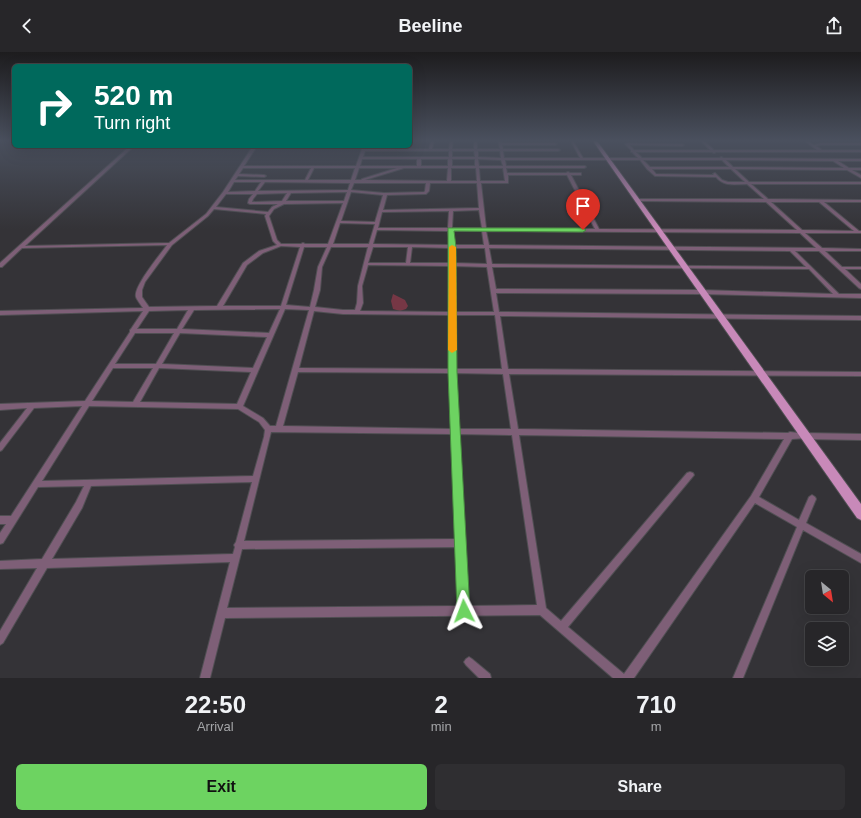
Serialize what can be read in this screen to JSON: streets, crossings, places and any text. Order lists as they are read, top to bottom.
{
  "north": "bottom right",
  "page": {
    "header": "Beeline",
    "turn": ["520 m", "Turn right"],
    "eta": [
      "22:50",
      "Arrival",
      "2",
      "min",
      "710",
      "m"
    ],
    "buttons": ["Exit", "Share"]
  }
}
